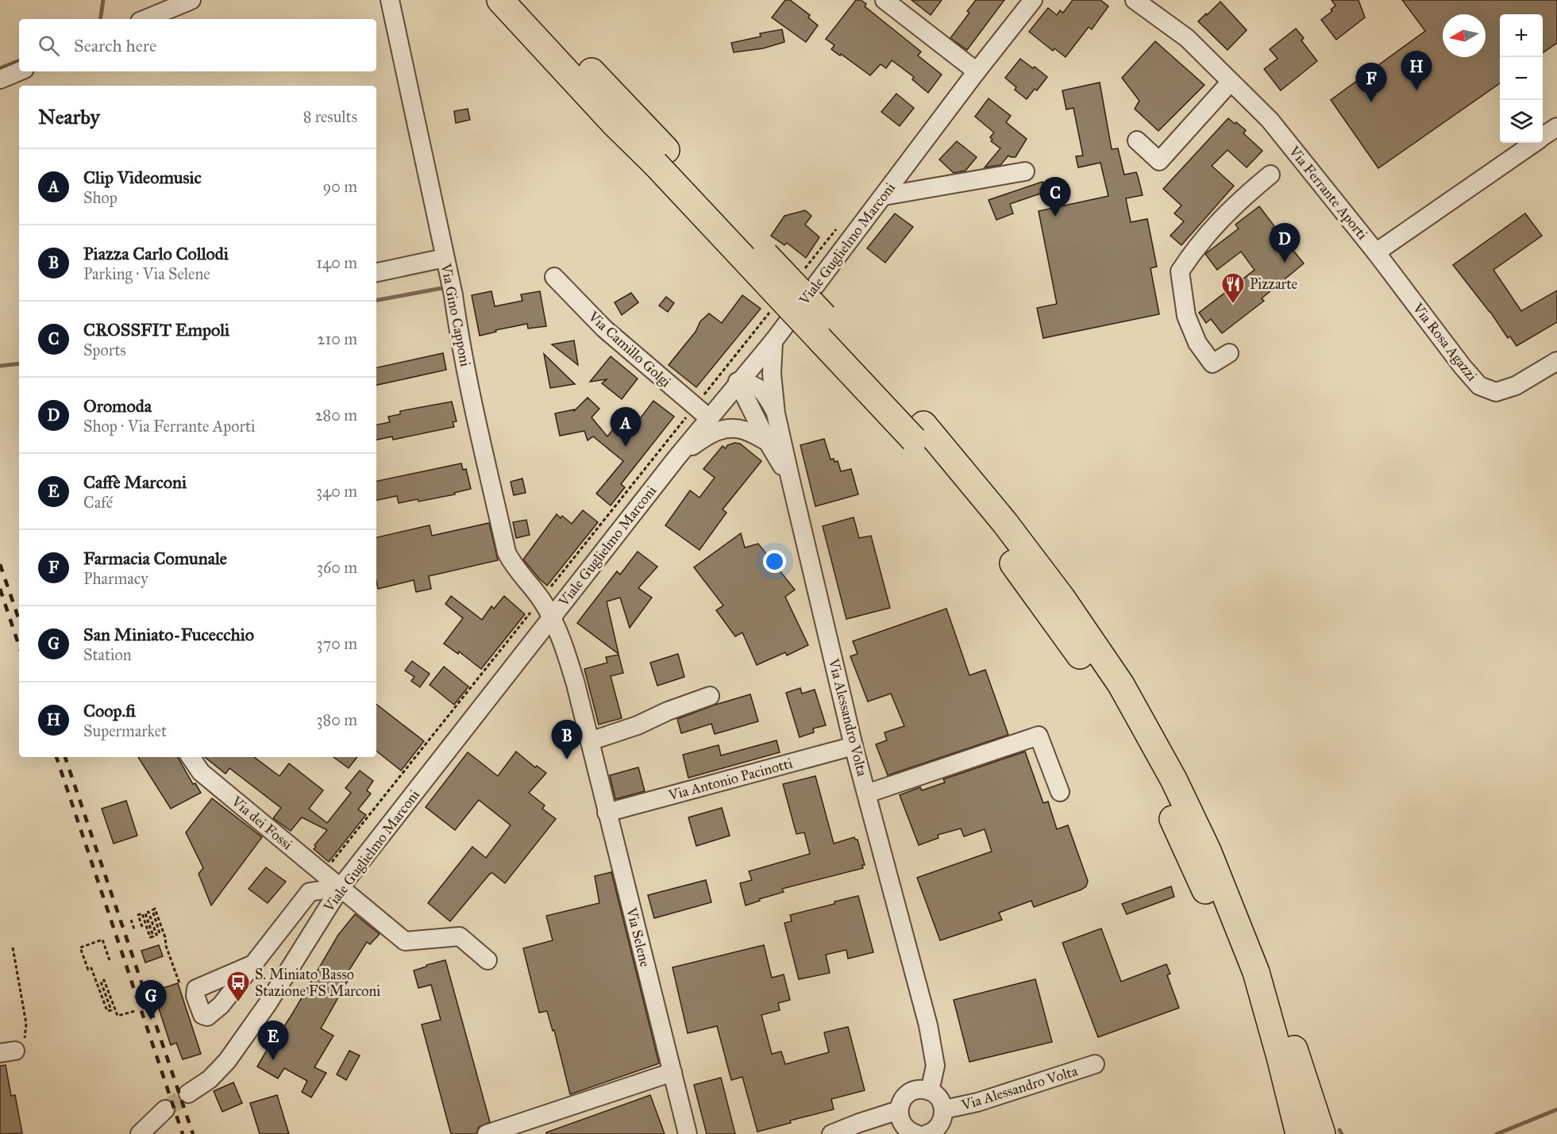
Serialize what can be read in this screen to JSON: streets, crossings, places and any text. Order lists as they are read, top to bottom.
{
  "streets": {
    "street": [
      "Via Ferrante Aporti",
      "Viale Guglielmo Marconi",
      "Via Gino Capponi",
      "Via Rosa Agazzi",
      "Via Camillo Golgi",
      "Via Alessandro Volta",
      "Via Antonio Pacinotti",
      "Via dei Fossi",
      "Via Selene"
    ]
  },
  "crossings": [
    ["Via Ferrante Aporti", "Via Rosa Agazzi"],
    ["Viale Guglielmo Marconi", "Via Gino Capponi"],
    ["Viale Guglielmo Marconi", "Via Camillo Golgi"],
    ["Viale Guglielmo Marconi", "Via Alessandro Volta"],
    ["Viale Guglielmo Marconi", "Via dei Fossi"],
    ["Viale Guglielmo Marconi", "Via Selene"],
    ["Via Gino Capponi", "Via Selene"],
    ["Via Alessandro Volta", "Via Antonio Pacinotti"],
    ["Via Antonio Pacinotti", "Via Selene"]
  ],
  "places": {
    "restaurant": ["Pizzarte"],
    "bus stop": ["S. Miniato Basso Stazione FS Marconi"]
  },
  "north": "left",
  "page": {
    "map_buttons": ["+", "−"],
    "search": "Search here",
    "pins": [
      "H",
      "F",
      "C",
      "D",
      "A",
      "B",
      "G",
      "E"
    ],
    "heading": ["Nearby", "8 results"],
    "list": [
      {
        "mark": "A",
        "name": "Clip Videomusic",
        "note": "Shop",
        "value": "90 m"
      },
      {
        "mark": "B",
        "name": "Piazza Carlo Collodi",
        "note": "Parking · Via Selene",
        "value": "140 m"
      },
      {
        "mark": "C",
        "name": "CROSSFIT Empoli",
        "note": "Sports",
        "value": "210 m"
      },
      {
        "mark": "D",
        "name": "Oromoda",
        "note": "Shop · Via Ferrante Aporti",
        "value": "280 m"
      },
      {
        "mark": "E",
        "name": "Caffè Marconi",
        "note": "Café",
        "value": "340 m"
      },
      {
        "mark": "F",
        "name": "Farmacia Comunale",
        "note": "Pharmacy",
        "value": "360 m"
      },
      {
        "mark": "G",
        "name": "San Miniato-Fucecchio",
        "note": "Station",
        "value": "370 m"
      },
      {
        "mark": "H",
        "name": "Coop.fi",
        "note": "Supermarket",
        "value": "380 m"
      }
    ]
  }
}
